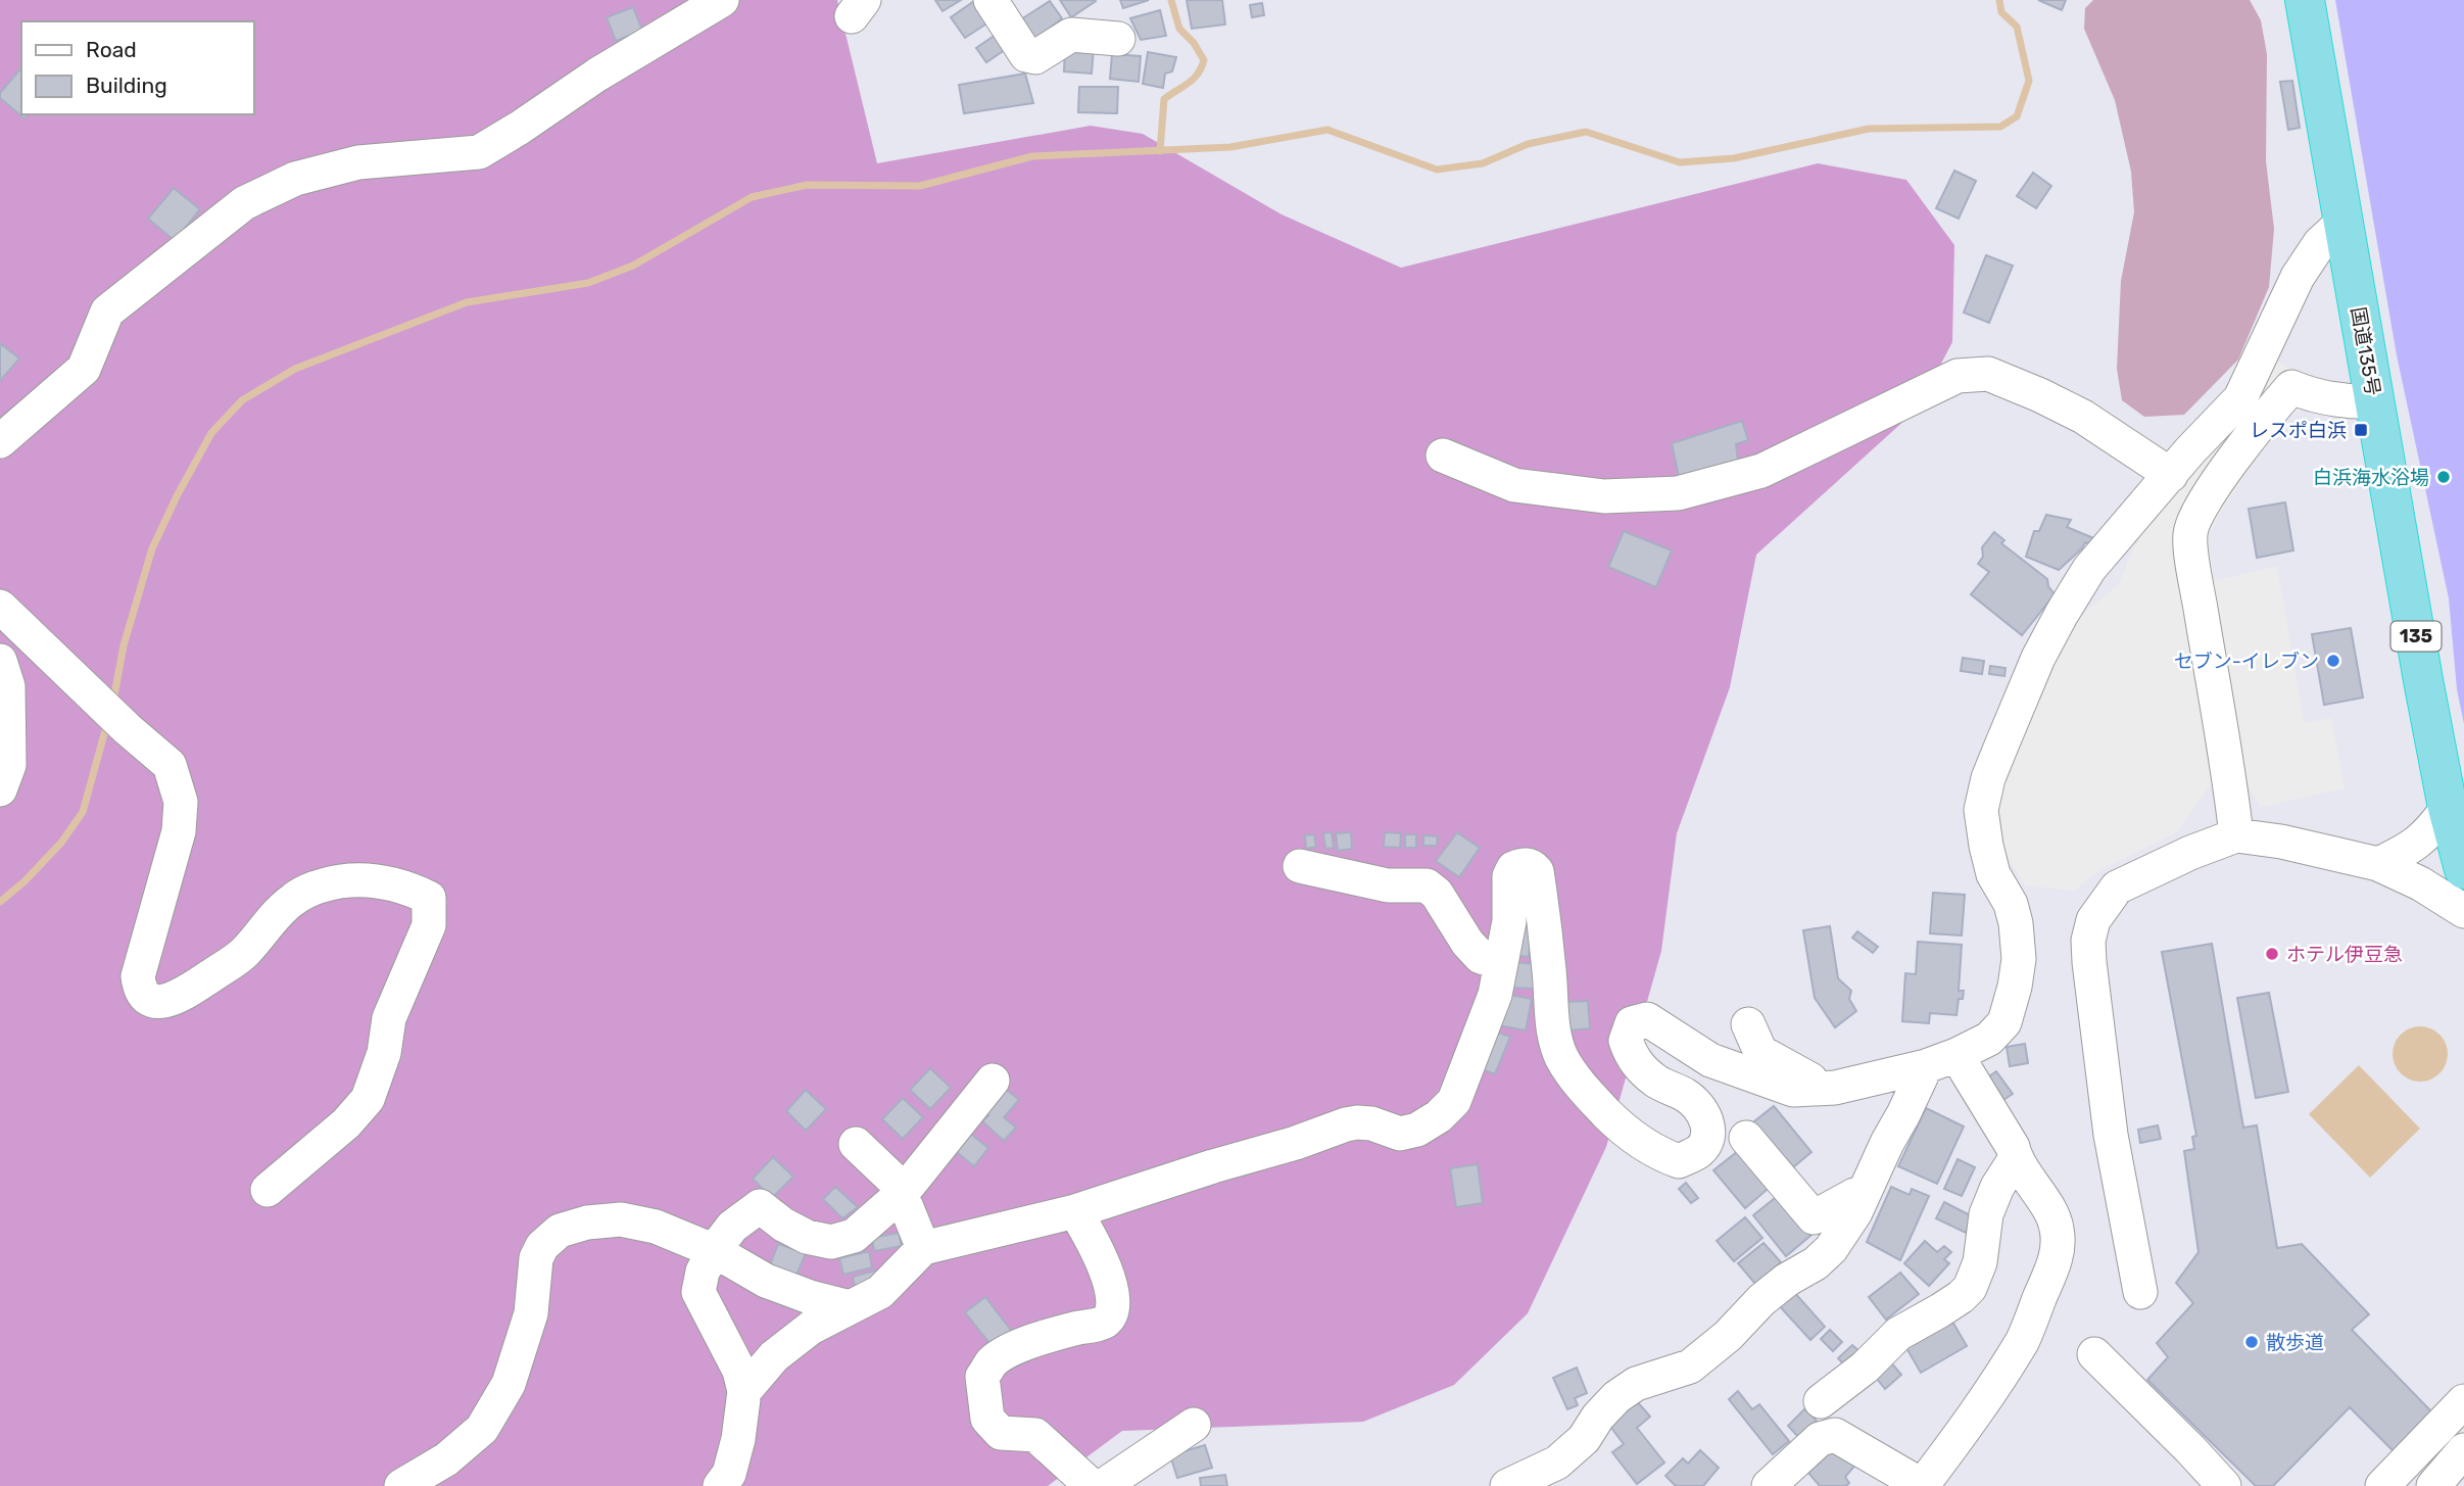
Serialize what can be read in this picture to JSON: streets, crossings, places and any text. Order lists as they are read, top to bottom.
{
  "streets": {
    "highway": ["国道135号", "135"]
  },
  "places": {
    "transit": ["レスポ白浜"],
    "other": [
      "白浜海水浴場",
      "セブン-イレブン",
      "ホテル伊豆急",
      "散歩道"
    ]
  },
  "legend": ["Road", "Building"]
}
